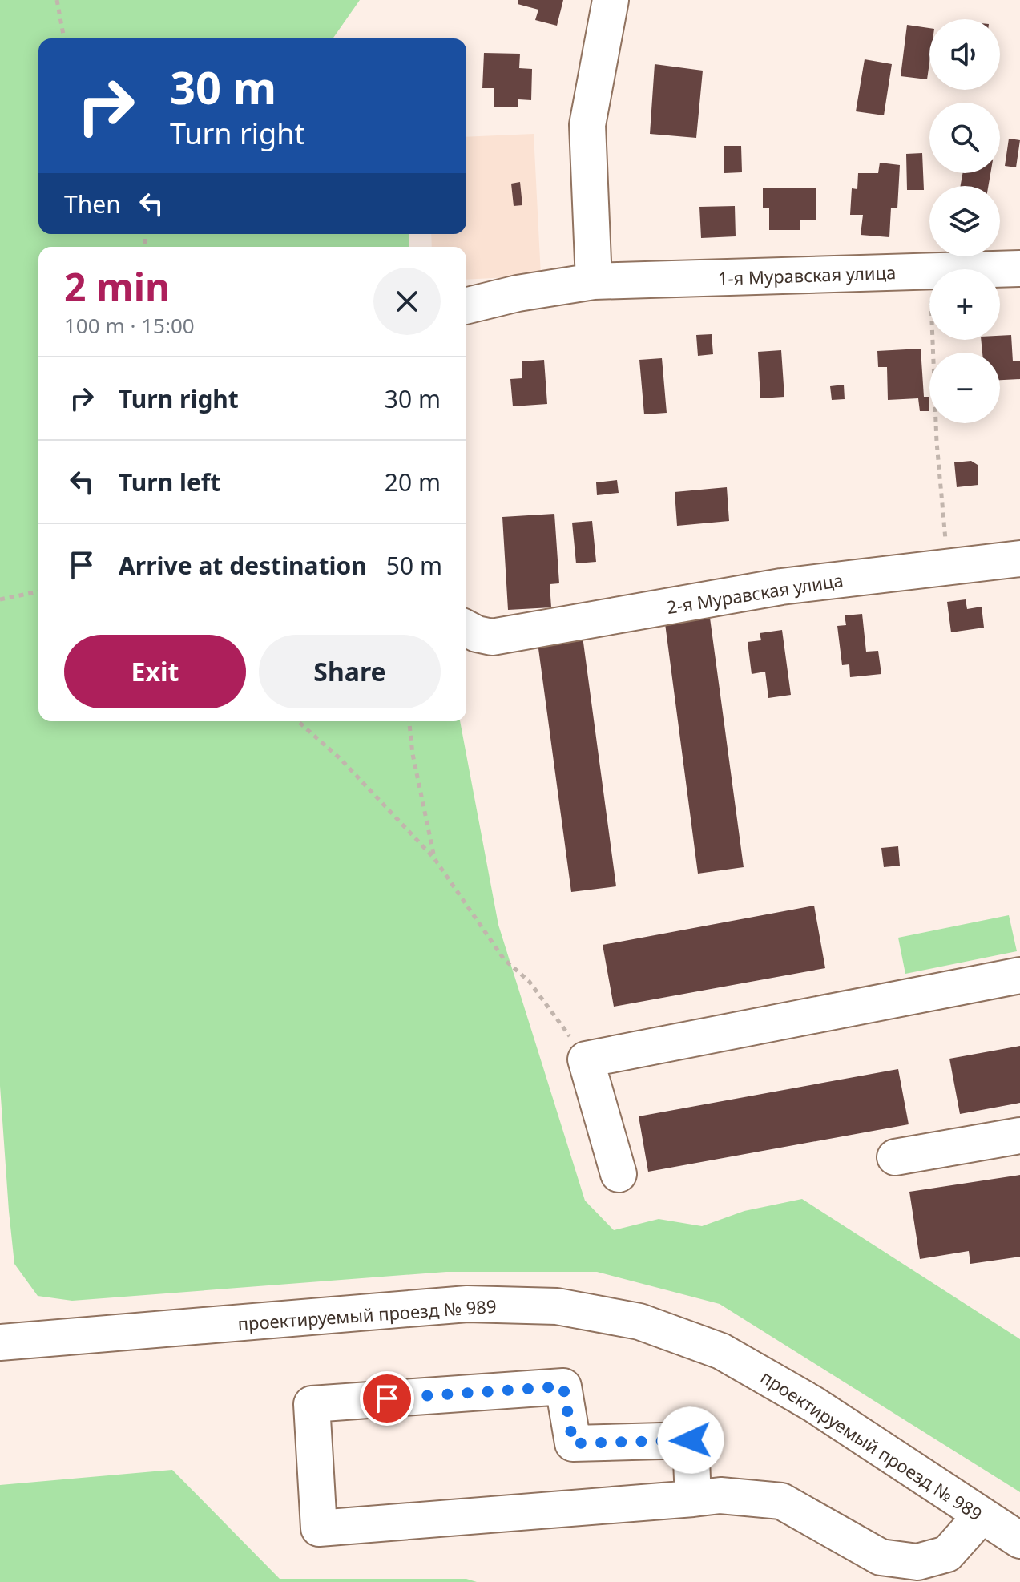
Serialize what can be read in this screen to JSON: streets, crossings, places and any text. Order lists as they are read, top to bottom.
{
  "streets": {
    "street": ["1-я Муравская улица", "2-я Муравская улица", "проектируемый проезд № 989"]
  },
  "page": {
    "map_buttons": ["+", "−"],
    "turn": ["30 m", "Turn right"],
    "then": "Then",
    "heading": ["2 min", "100 m · 15:00"],
    "list": [
      {
        "name": "Turn right",
        "value": "30 m"
      },
      {
        "name": "Turn left",
        "value": "20 m"
      },
      {
        "name": "Arrive at destination",
        "value": "50 m"
      }
    ],
    "buttons": ["Exit", "Share"]
  }
}
